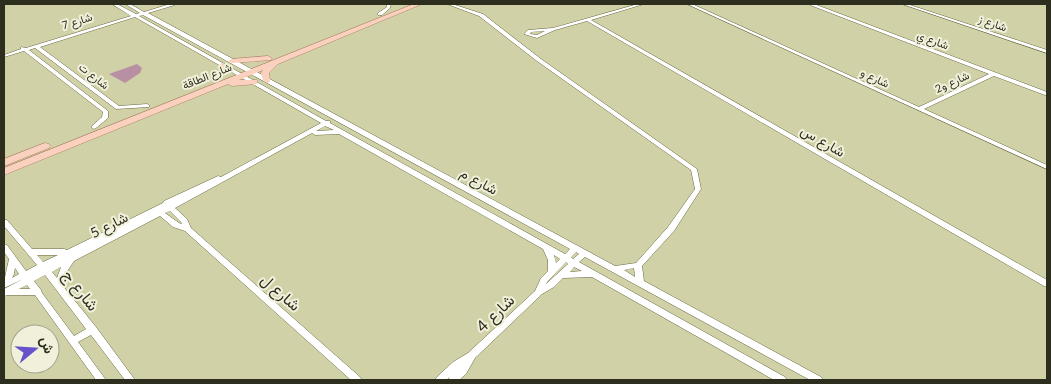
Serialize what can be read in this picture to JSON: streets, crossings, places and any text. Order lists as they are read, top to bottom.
{
  "streets": {
    "main road": ["شارع الطاقة"],
    "street": [
      "شارع 7",
      "شارع ز",
      "شارع ي",
      "شارع ت",
      "شارع و",
      "شارع و2",
      "شارع س",
      "شارع م",
      "شارع 5",
      "شارع ج",
      "شارع ل",
      "شارع 4"
    ]
  },
  "crossings": [
    ["شارع 7", "شارع ت"],
    ["شارع 7", "شارع م"],
    ["شارع ي", "شارع و2"],
    ["شارع ت", "شارع الطاقة"],
    ["شارع الطاقة", "شارع م"],
    ["شارع و", "شارع و2"],
    ["شارع م", "شارع 5"],
    ["شارع م", "شارع 4"],
    ["شارع 5", "شارع ج"],
    ["شارع 5", "شارع ل"]
  ],
  "north": "right"
}
